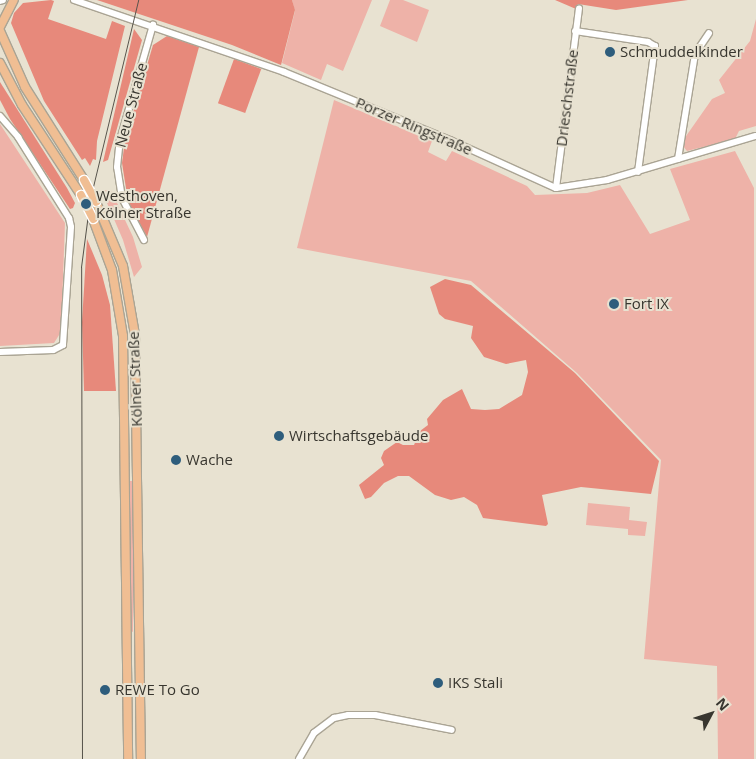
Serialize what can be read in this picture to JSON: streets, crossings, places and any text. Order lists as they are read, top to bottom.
{
  "streets": {
    "main road": ["Kölner Straße"],
    "street": ["Drieschstraße", "Neue Straße", "Porzer Ringstraße"]
  },
  "crossings": [
    ["Drieschstraße", "Porzer Ringstraße"],
    ["Neue Straße", "Porzer Ringstraße"]
  ],
  "places": [
    "Schmuddelkinder",
    "Westhoven, Kölner Straße",
    "Fort IX",
    "Wirtschaftsgebäude",
    "Wache",
    "IKS Stali",
    "REWE To Go"
  ],
  "north": "top right"
}
